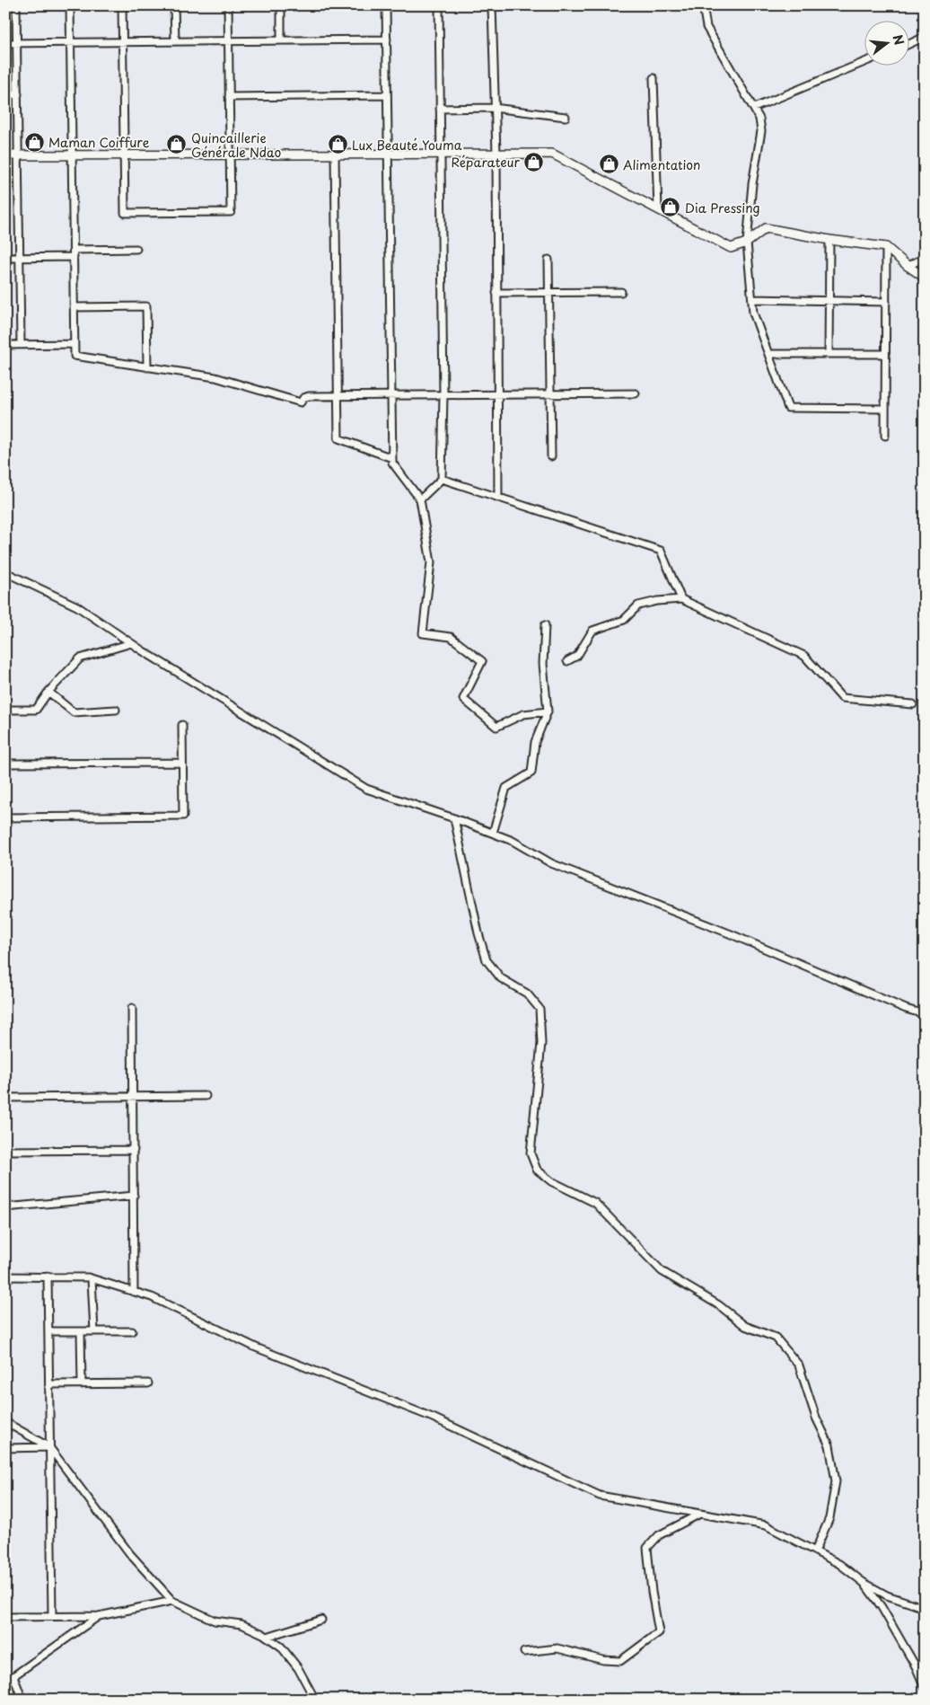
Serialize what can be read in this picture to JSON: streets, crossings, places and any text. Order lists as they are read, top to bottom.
{
  "places": {
    "shop": [
      "Maman Coiffure",
      "Quincaillerie Générale Ndao",
      "Lux Beauté Youma",
      "Réparateur",
      "Alimentation",
      "Dia Pressing"
    ]
  },
  "north": "right"
}
